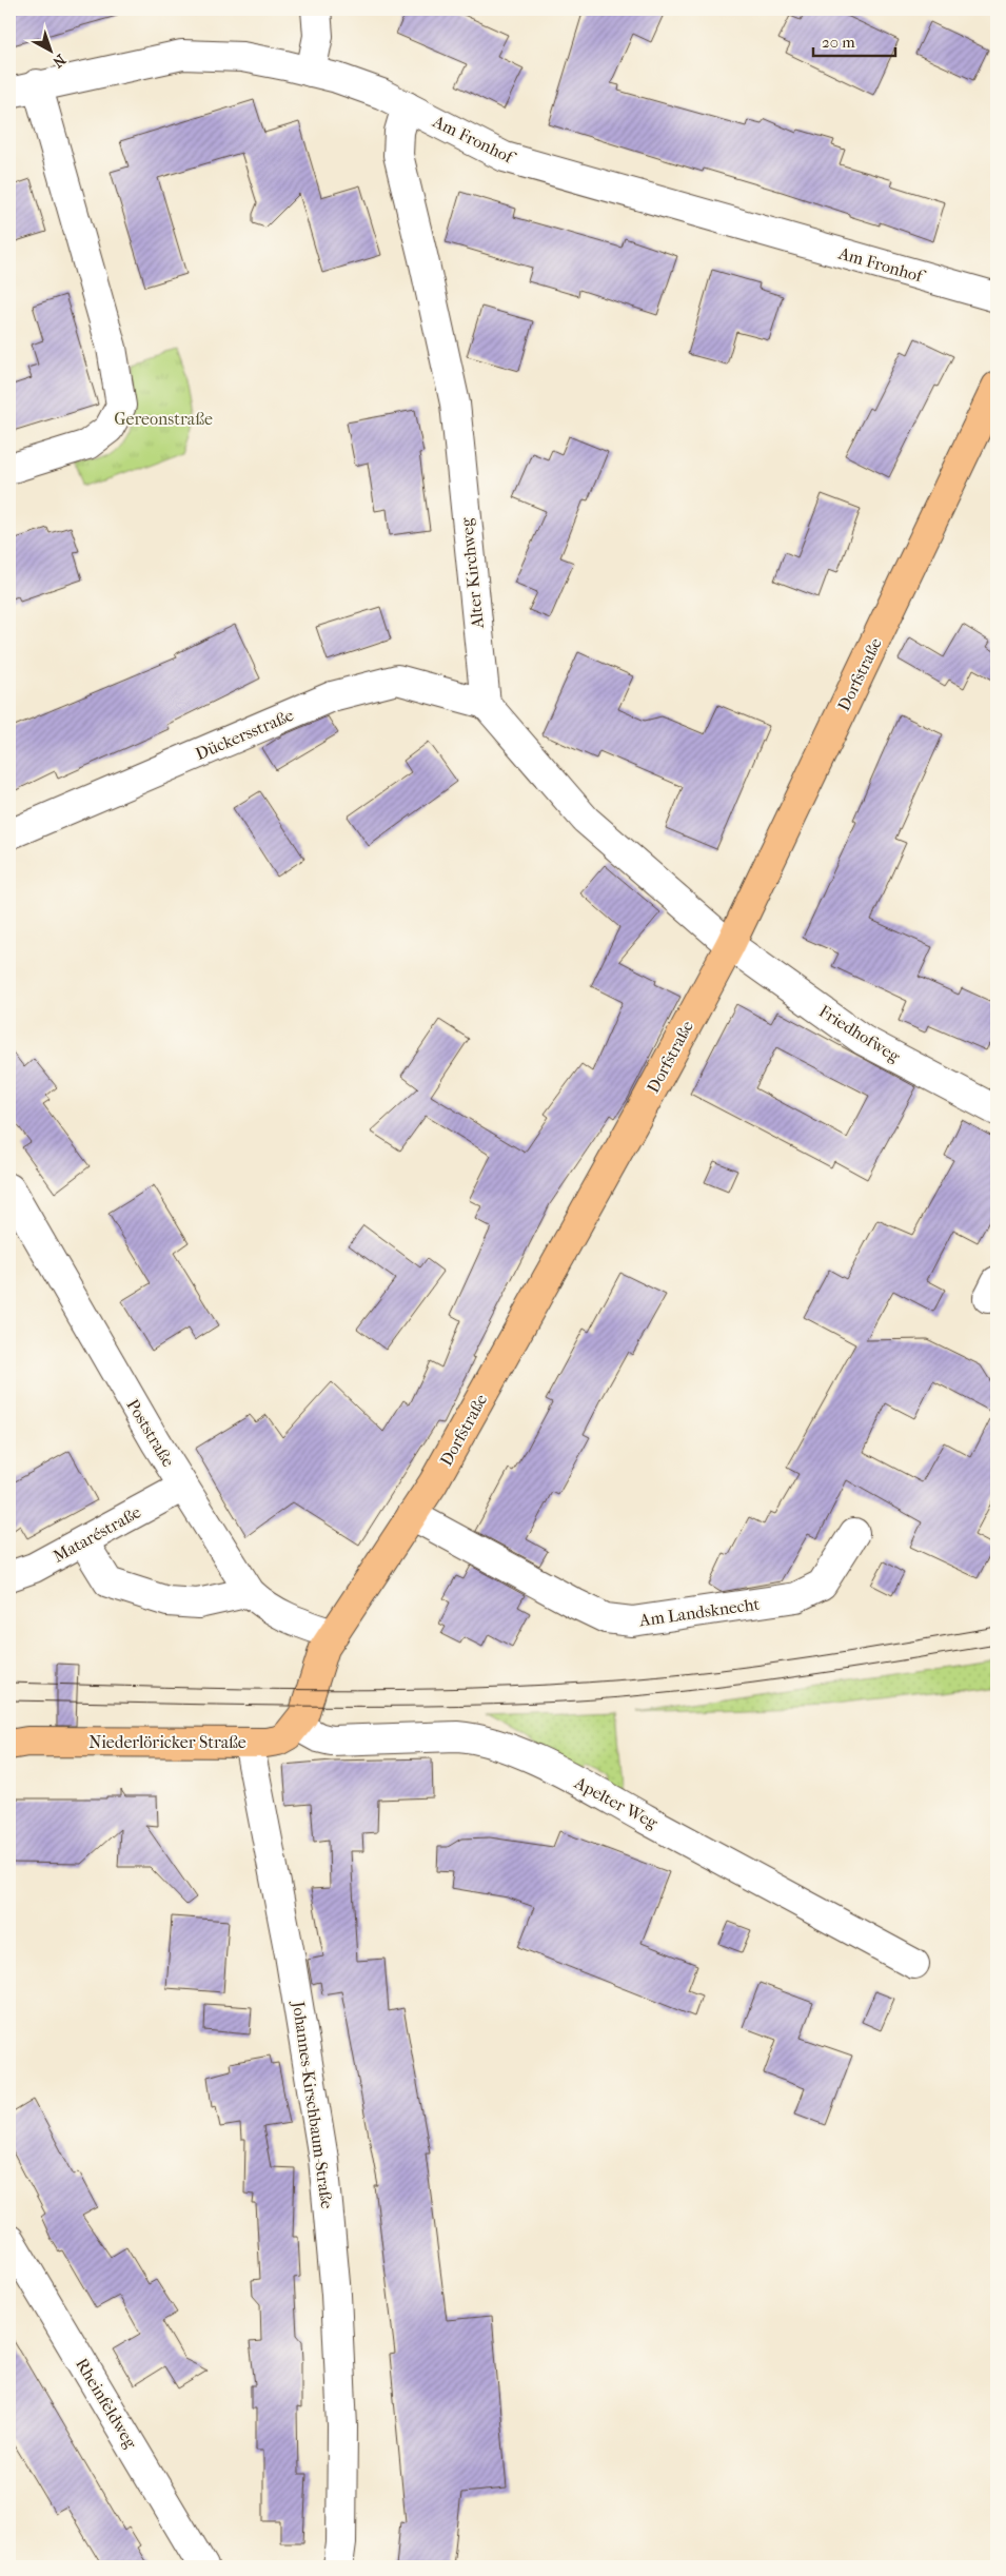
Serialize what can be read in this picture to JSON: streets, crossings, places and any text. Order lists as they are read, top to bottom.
{
  "streets": {
    "main road": ["Dorfstraße", "Niederlöricker Straße"],
    "street": [
      "Am Fronhof",
      "Alter Kirchweg",
      "Dückersstraße",
      "Friedhofweg",
      "Poststraße",
      "Mataréstraße",
      "Am Landsknecht",
      "Apelter Weg",
      "Johannes-Kirschbaum-Straße",
      "Rheinfeldweg"
    ]
  },
  "crossings": [
    ["Am Fronhof", "Alter Kirchweg"],
    ["Alter Kirchweg", "Dückersstraße"],
    ["Dorfstraße", "Friedhofweg"],
    ["Dorfstraße", "Poststraße"],
    ["Dorfstraße", "Am Landsknecht"],
    ["Dorfstraße", "Niederlöricker Straße"],
    ["Dorfstraße", "Apelter Weg"],
    ["Poststraße", "Mataréstraße"],
    ["Niederlöricker Straße", "Apelter Weg"],
    ["Niederlöricker Straße", "Johannes-Kirschbaum-Straße"]
  ],
  "parks": ["Gereonstraße"],
  "scale_bar": "20 m",
  "north": "bottom right"
}
